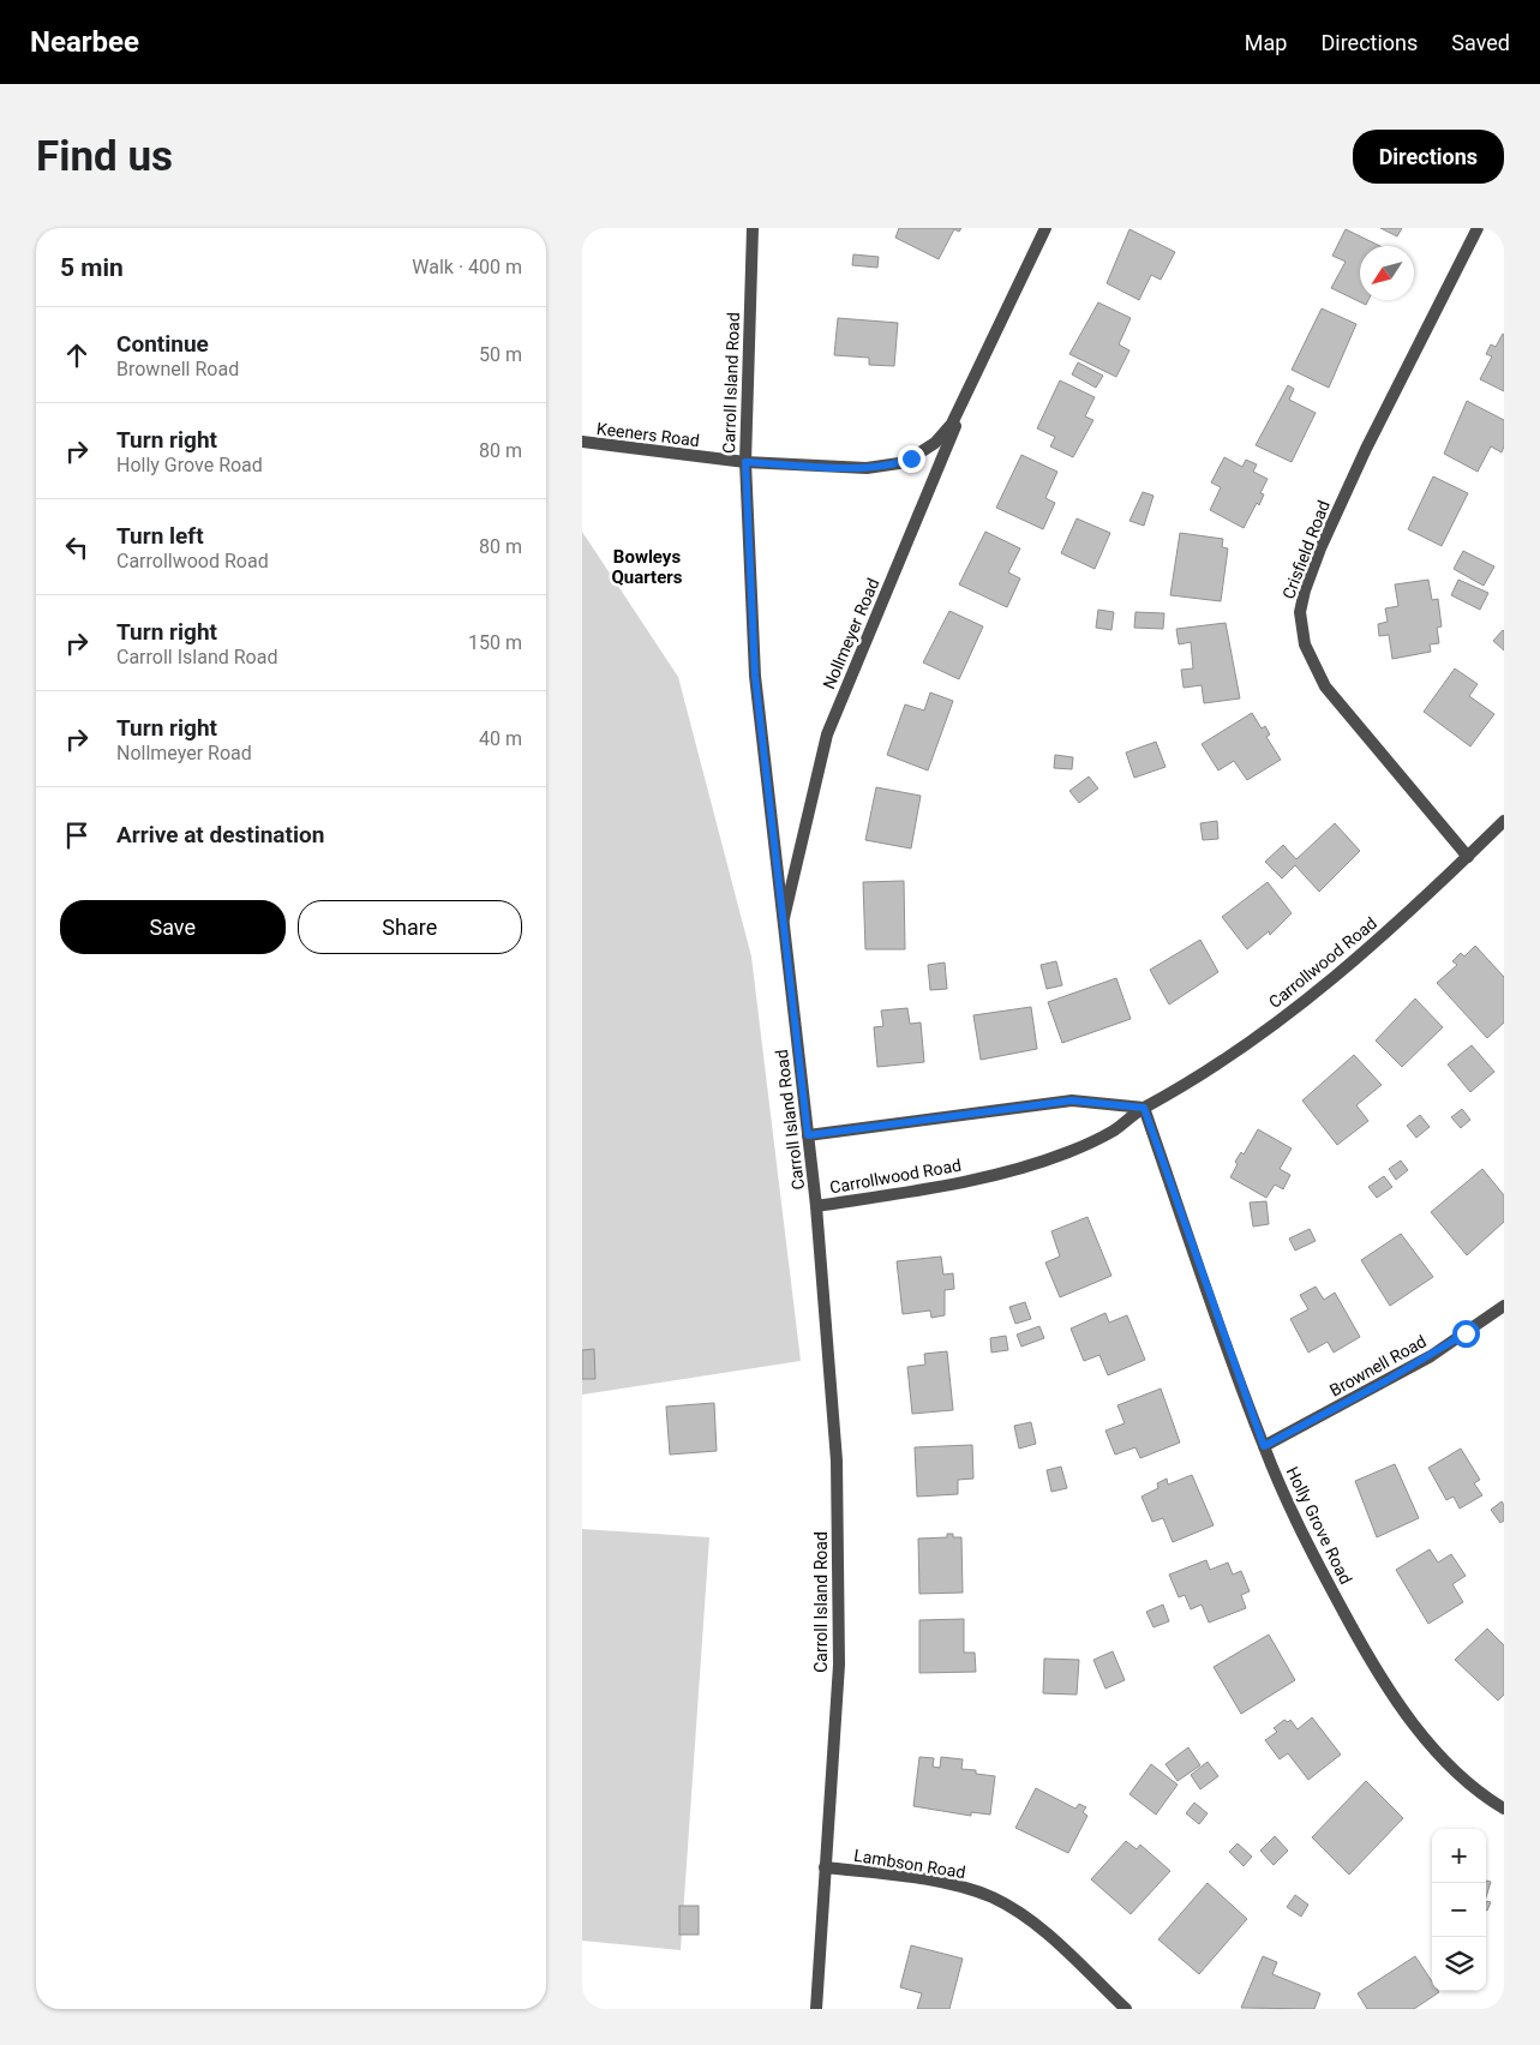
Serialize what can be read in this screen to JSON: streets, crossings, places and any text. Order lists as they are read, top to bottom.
{
  "streets": {
    "street": [
      "Carroll Island Road",
      "Keeners Road",
      "Crisfield Road",
      "Nollmeyer Road",
      "Carrollwood Road",
      "Brownell Road",
      "Holly Grove Road",
      "Lambson Road"
    ]
  },
  "crossings": [
    ["Carroll Island Road", "Keeners Road"],
    ["Carroll Island Road", "Nollmeyer Road"],
    ["Carroll Island Road", "Carrollwood Road"],
    ["Carroll Island Road", "Lambson Road"],
    ["Keeners Road", "Nollmeyer Road"],
    ["Crisfield Road", "Carrollwood Road"],
    ["Carrollwood Road", "Holly Grove Road"],
    ["Brownell Road", "Holly Grove Road"]
  ],
  "districts": ["Bowleys Quarters"],
  "north": "bottom left",
  "page": {
    "header": "Nearbee",
    "nav": ["Map", "Directions", "Saved"],
    "buttons": [
      "Directions",
      ["Save", "Share"]
    ],
    "title": "Find us",
    "heading": ["5 min", "Walk · 400 m"],
    "list": [
      ["Continue", "Brownell Road", "50 m"],
      ["Turn right", "Holly Grove Road", "80 m"],
      ["Turn left", "Carrollwood Road", "80 m"],
      ["Turn right", "Carroll Island Road", "150 m"],
      ["Turn right", "Nollmeyer Road", "40 m"],
      "Arrive at destination"
    ],
    "map_buttons": ["+", "−"]
  }
}
